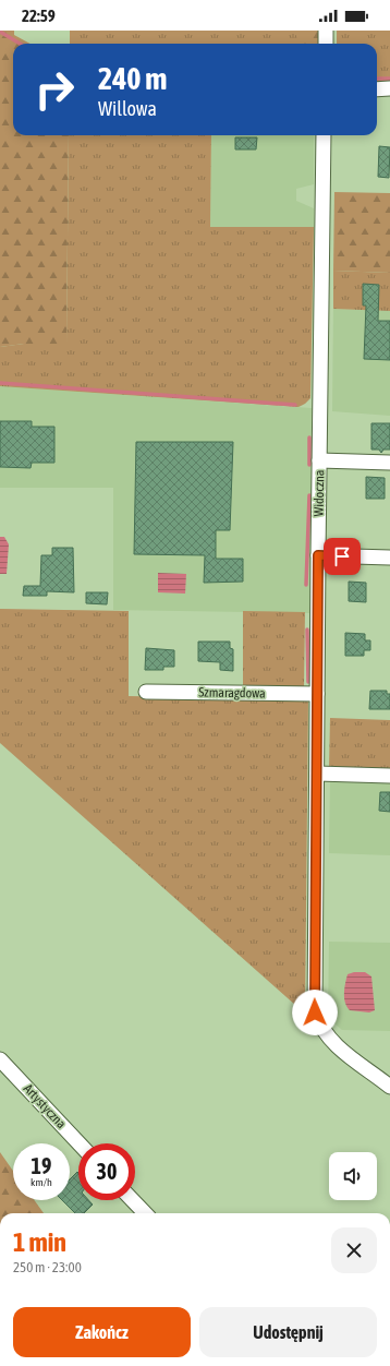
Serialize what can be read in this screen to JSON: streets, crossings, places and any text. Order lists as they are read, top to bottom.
{
  "streets": {
    "street": ["Widoczna", "Szmaragdowa", "Artystyczna"]
  },
  "crossings": [
    ["Widoczna", "Szmaragdowa"]
  ],
  "page": {
    "status": "22:59",
    "turn": ["240 m", "Willowa"],
    "speed": "19 km/h",
    "limit": "30",
    "heading": ["1 min", "250 m · 23:00"],
    "buttons": ["Zakończ", "Udostępnij"]
  }
}
